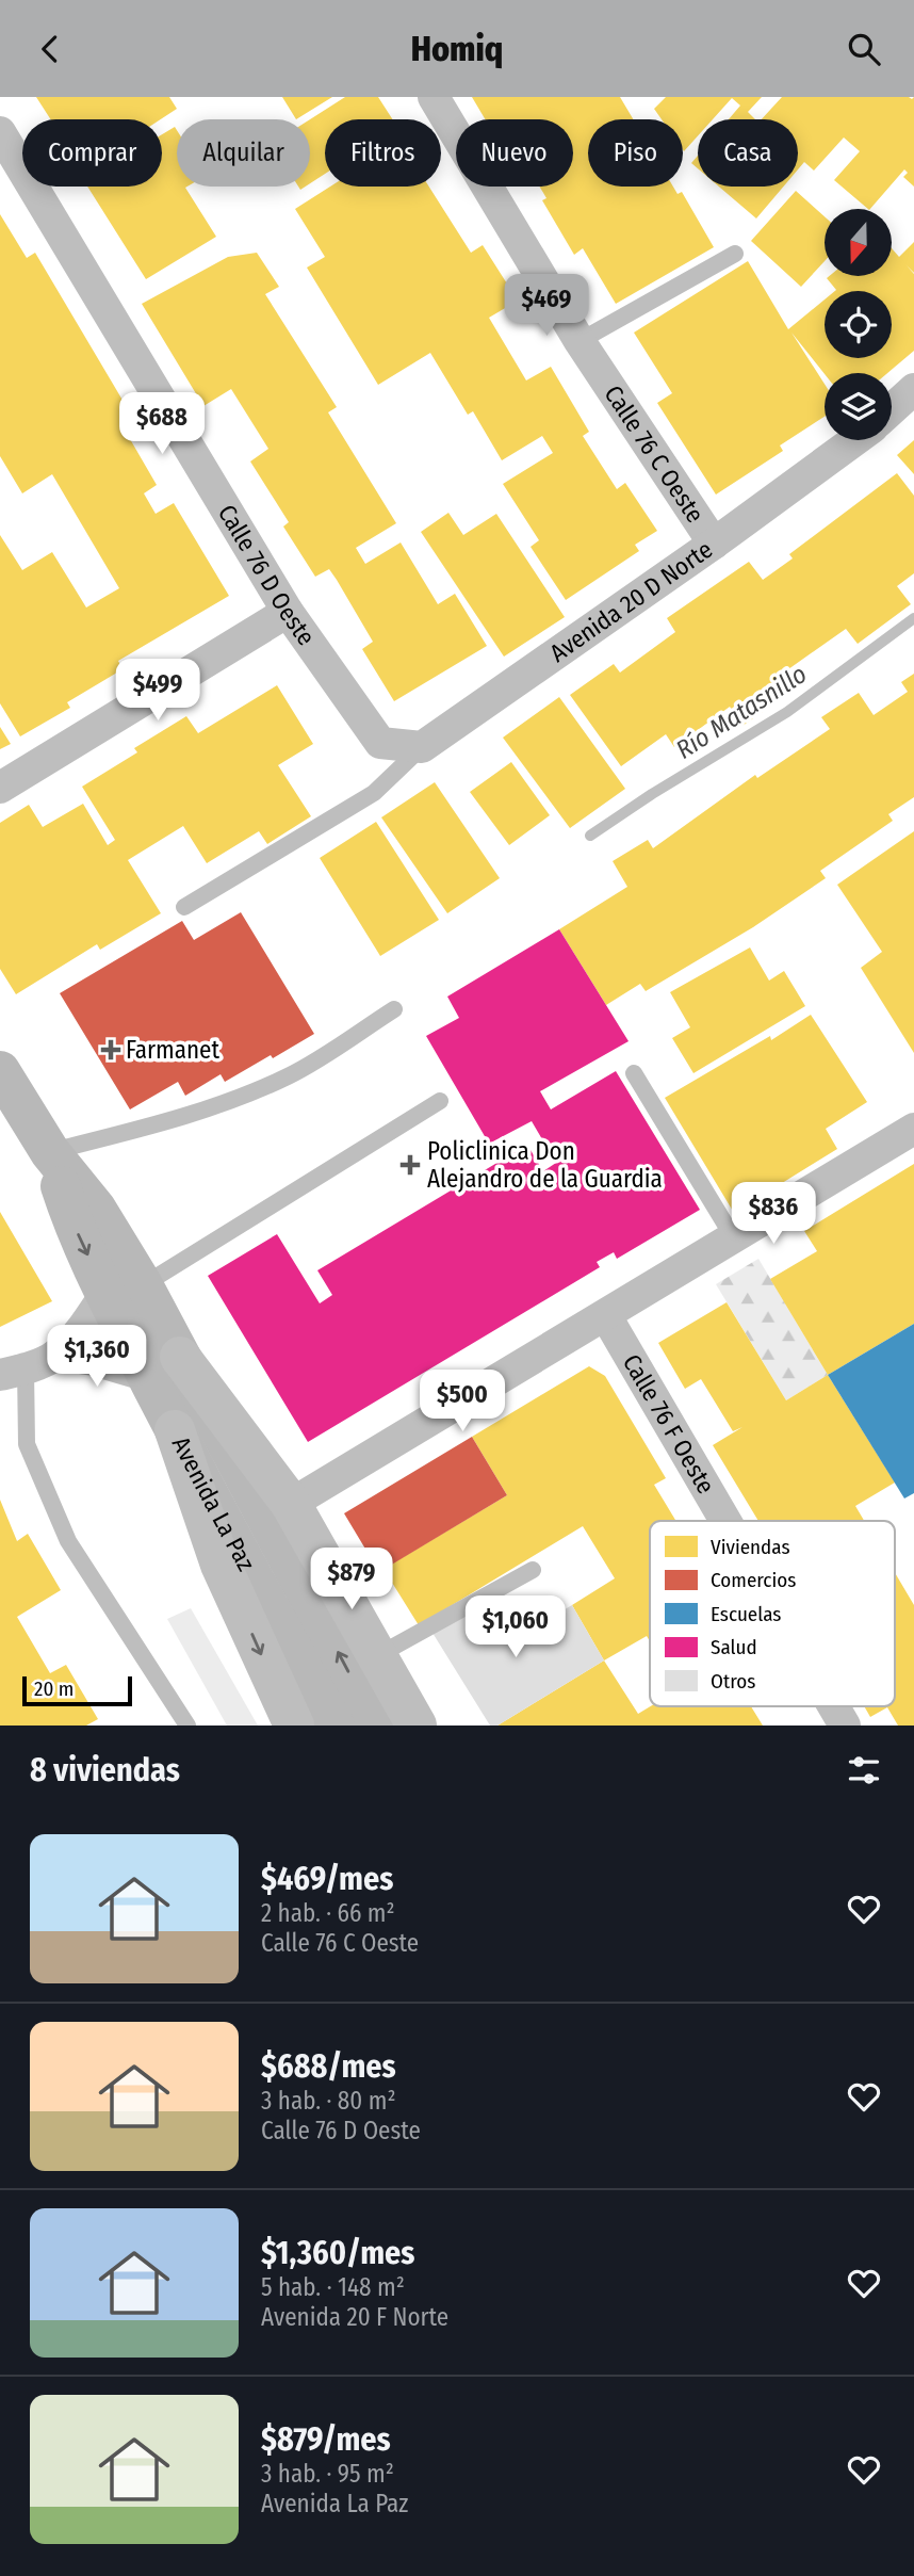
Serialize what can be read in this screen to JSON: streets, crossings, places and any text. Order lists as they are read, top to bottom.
{
  "streets": {
    "main road": ["Avenida La Paz"],
    "street": [
      "Calle 76 C Oeste",
      "Calle 76 D Oeste",
      "Avenida 20 D Norte",
      "Calle 76 F Oeste"
    ]
  },
  "crossings": [
    ["Calle 76 C Oeste", "Avenida 20 D Norte"],
    ["Calle 76 D Oeste", "Avenida 20 D Norte"]
  ],
  "water": ["Río Matasnillo"],
  "places": {
    "health": ["Farmanet", "Policlinica Don Alejandro de la Guardia"]
  },
  "legend": [
    "Viviendas",
    "Comercios",
    "Escuelas",
    "Salud",
    "Otros"
  ],
  "scale_bar": "20 m",
  "north": "bottom",
  "page": {
    "header": "Homiq",
    "chip": [
      "Comprar",
      "Alquilar",
      "Filtros",
      "Nuevo",
      "Piso",
      "Casa"
    ],
    "price": [
      "$469",
      "$688",
      "$499",
      "$836",
      "$1,360",
      "$500",
      "$879",
      "$1,060"
    ],
    "scale": "20 m",
    "heading": "8 viviendas",
    "list": [
      {
        "name": "$469/mes",
        "note": "2 hab. · 66 m² · Calle 76 C Oeste"
      },
      {
        "name": "$688/mes",
        "note": "3 hab. · 80 m² · Calle 76 D Oeste"
      },
      {
        "name": "$1,360/mes",
        "note": "5 hab. · 148 m² · Avenida 20 F Norte"
      },
      {
        "name": "$879/mes",
        "note": "3 hab. · 95 m² · Avenida La Paz"
      }
    ]
  }
}
